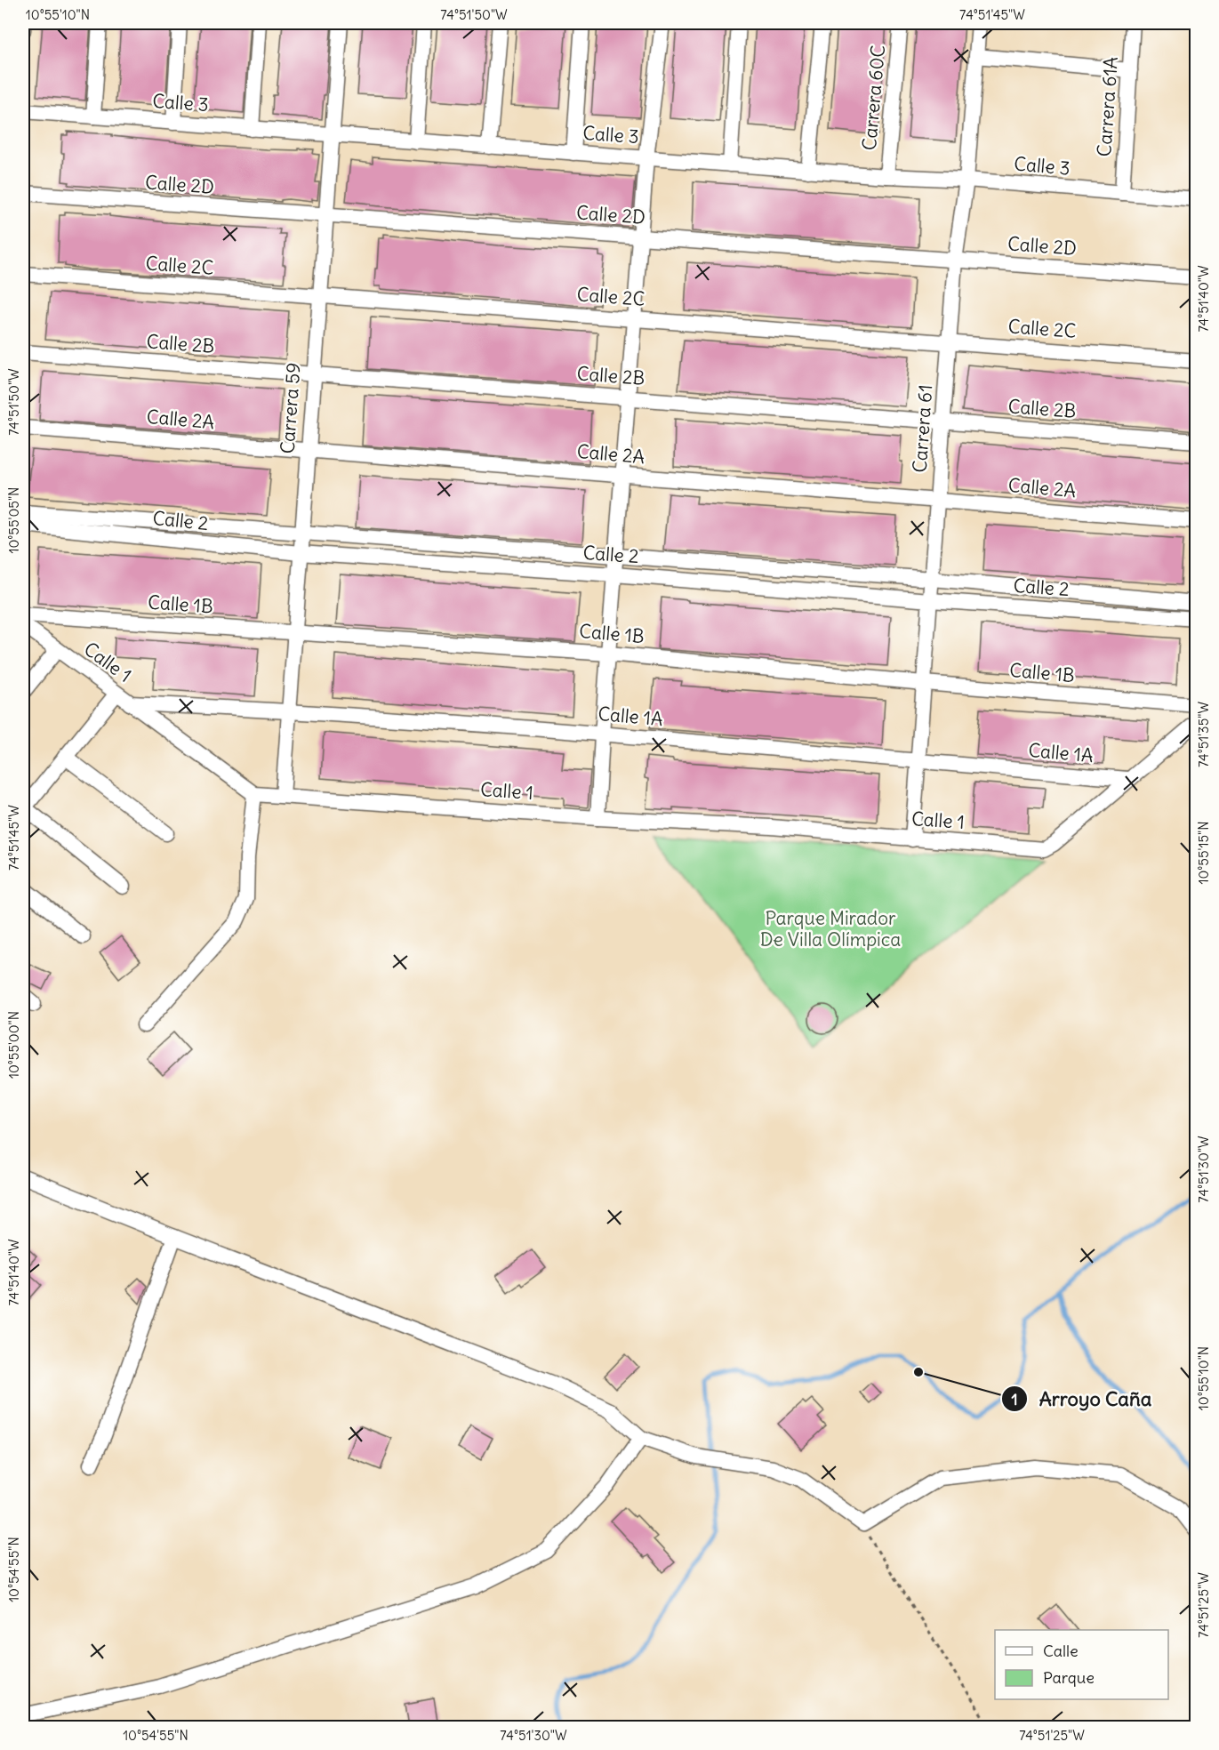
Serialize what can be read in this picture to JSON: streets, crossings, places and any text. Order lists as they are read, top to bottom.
{
  "streets": {
    "street": [
      "Carrera 60C",
      "Calle 3",
      "Carrera 61A",
      "Calle 2D",
      "Calle 2C",
      "Calle 2B",
      "Carrera 59",
      "Calle 2A",
      "Carrera 61",
      "Calle 2",
      "Calle 1B",
      "Calle 1",
      "Calle 1A"
    ]
  },
  "crossings": [
    ["Carrera 60C", "Calle 3"],
    ["Calle 3", "Carrera 61A"],
    ["Calle 3", "Carrera 59"],
    ["Calle 3", "Carrera 61"],
    ["Calle 2D", "Carrera 59"],
    ["Calle 2D", "Carrera 61"],
    ["Calle 2C", "Carrera 59"],
    ["Calle 2C", "Carrera 61"],
    ["Calle 2B", "Carrera 59"],
    ["Calle 2B", "Carrera 61"],
    ["Carrera 59", "Calle 2A"],
    ["Carrera 59", "Calle 2"],
    ["Carrera 59", "Calle 1B"],
    ["Carrera 59", "Calle 1"],
    ["Carrera 59", "Calle 1A"],
    ["Calle 2A", "Carrera 61"],
    ["Carrera 61", "Calle 2"],
    ["Carrera 61", "Calle 1B"],
    ["Carrera 61", "Calle 1"],
    ["Carrera 61", "Calle 1A"],
    ["Calle 1", "Calle 1A"]
  ],
  "parks": ["Parque Mirador De Villa Olímpica"],
  "places": ["Arroyo Caña"],
  "legend": ["Calle", "Parque"],
  "coordinates": [
    "10°55'10\"N",
    "74°51'50\"W",
    "74°51'45\"W",
    "74°51'40\"W",
    "10°55'05\"N",
    "74°51'35\"W",
    "10°55'15\"N",
    "10°55'00\"N",
    "74°51'30\"W",
    "10°54'55\"N",
    "74°51'25\"W"
  ]
}
